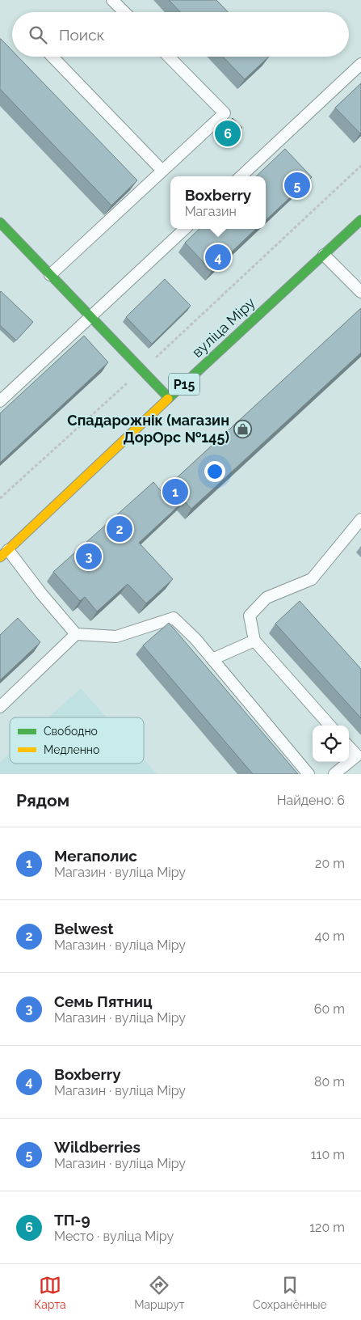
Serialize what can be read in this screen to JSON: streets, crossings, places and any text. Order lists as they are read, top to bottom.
{
  "streets": {
    "main road": ["вуліца Міру", "Р15"]
  },
  "places": {
    "shop": ["Спадарожнік (магазин ДорОрс №145)"]
  },
  "legend": ["Свободно", "Медленно"],
  "page": {
    "search": "Поиск",
    "pins": [
      "6",
      "5",
      "4",
      "1",
      "2",
      "3"
    ],
    "popup": ["Boxberry", "Магазин"],
    "heading": ["Рядом", "Найдено: 6"],
    "list": [
      {
        "mark": "1",
        "name": "Мегаполис",
        "note": "Магазин · вуліца Міру",
        "value": "20 m"
      },
      {
        "mark": "2",
        "name": "Belwest",
        "note": "Магазин · вуліца Міру",
        "value": "40 m"
      },
      {
        "mark": "3",
        "name": "Семь Пятниц",
        "note": "Магазин · вуліца Міру",
        "value": "60 m"
      },
      {
        "mark": "4",
        "name": "Boxberry",
        "note": "Магазин · вуліца Міру",
        "value": "80 m"
      },
      {
        "mark": "5",
        "name": "Wildberries",
        "note": "Магазин · вуліца Міру",
        "value": "110 m"
      },
      {
        "mark": "6",
        "name": "ТП-9",
        "note": "Место · вуліца Міру",
        "value": "120 m"
      }
    ],
    "nav": ["Карта", "Маршрут", "Сохранённые"]
  }
}
